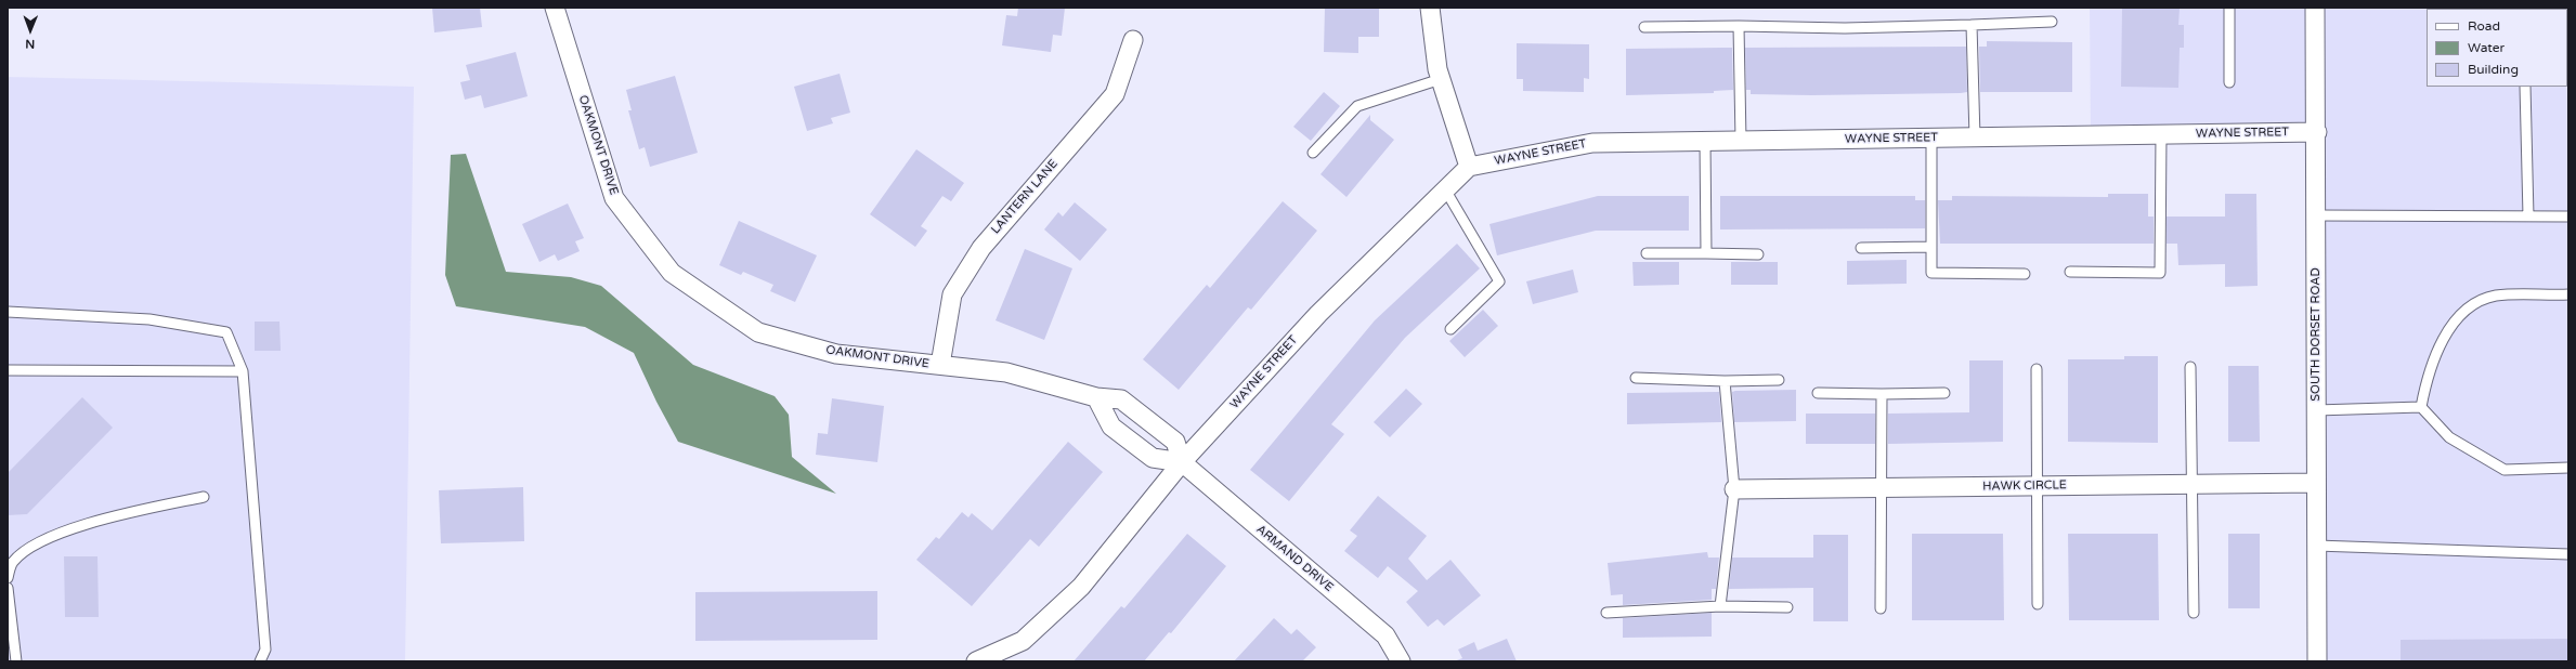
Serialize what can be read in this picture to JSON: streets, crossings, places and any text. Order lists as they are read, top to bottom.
{
  "streets": {
    "street": [
      "WAYNE STREET",
      "OAKMONT DRIVE",
      "LANTERN LANE",
      "SOUTH DORSET ROAD",
      "HAWK CIRCLE",
      "ARMAND DRIVE"
    ]
  },
  "crossings": [
    ["WAYNE STREET", "OAKMONT DRIVE"],
    ["WAYNE STREET", "SOUTH DORSET ROAD"],
    ["WAYNE STREET", "ARMAND DRIVE"],
    ["OAKMONT DRIVE", "LANTERN LANE"],
    ["OAKMONT DRIVE", "ARMAND DRIVE"],
    ["SOUTH DORSET ROAD", "HAWK CIRCLE"]
  ],
  "legend": ["Road", "Water", "Building"],
  "north": "bottom"
}
